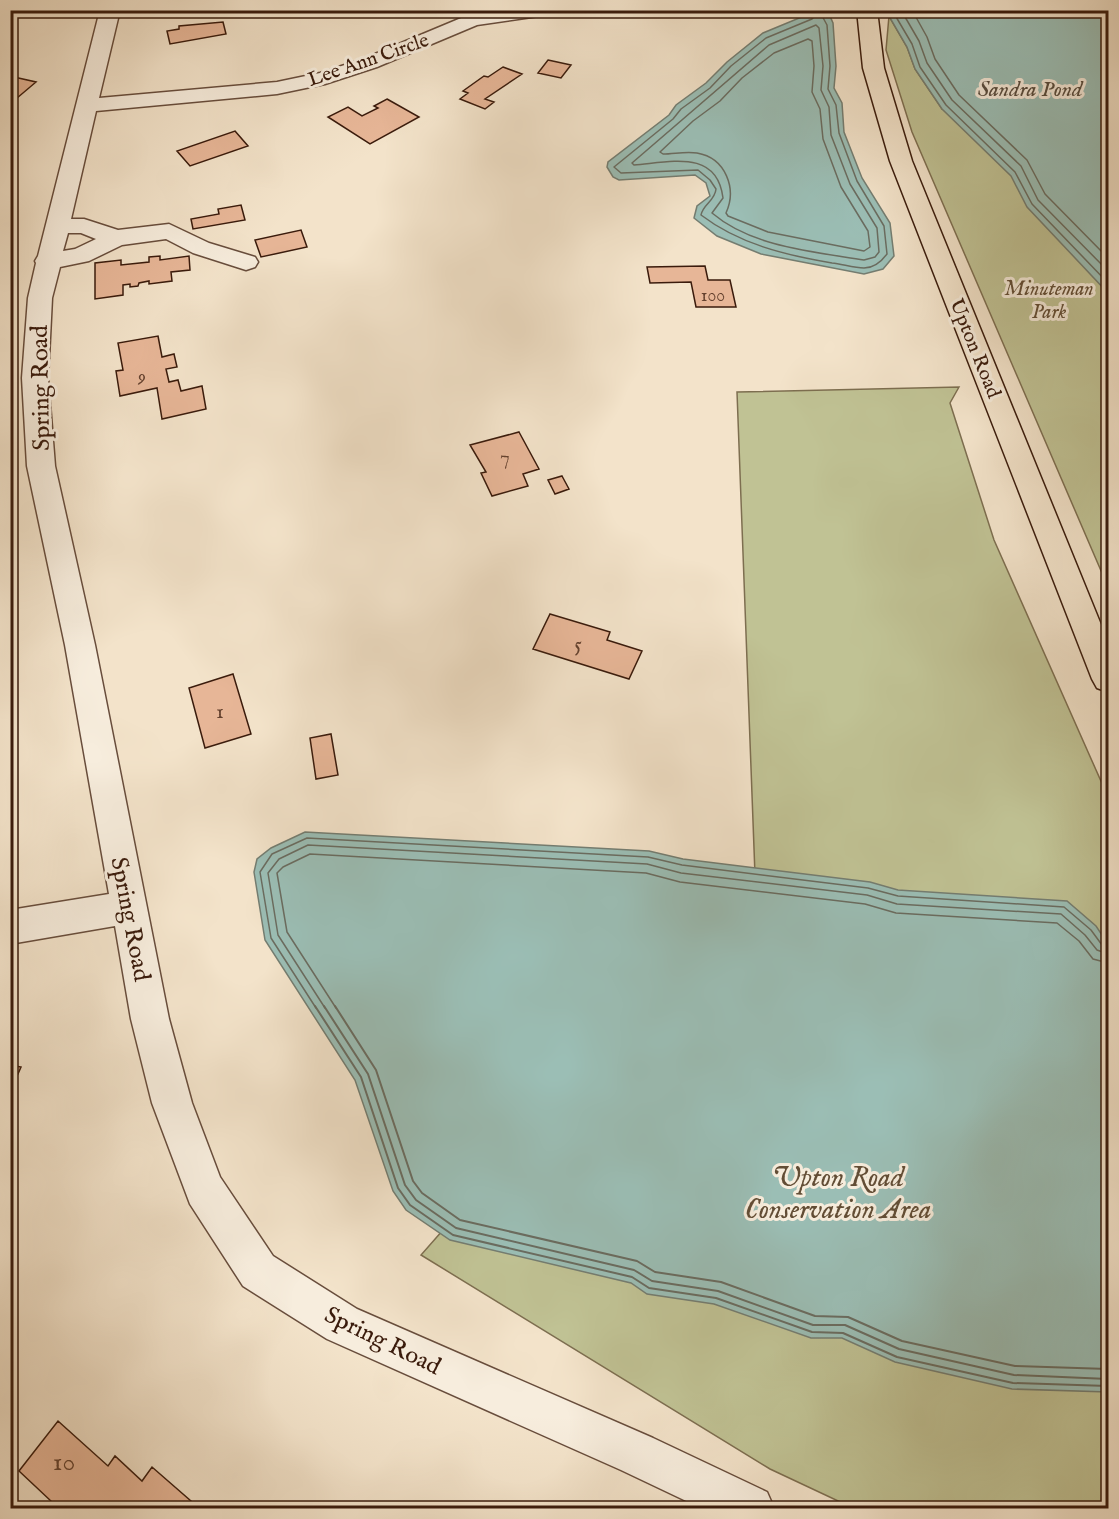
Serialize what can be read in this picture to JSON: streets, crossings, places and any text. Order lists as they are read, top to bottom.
{
  "streets": {
    "main road": ["Upton Road"],
    "street": ["Lee Ann Circle", "Spring Road"]
  },
  "crossings": [
    ["Lee Ann Circle", "Spring Road"]
  ],
  "water": ["Sandra Pond"],
  "parks": ["Minuteman Park", "Upton Road Conservation Area"],
  "house_numbers": [
    "100",
    "9",
    "7",
    "5",
    "1",
    "10"
  ]
}
